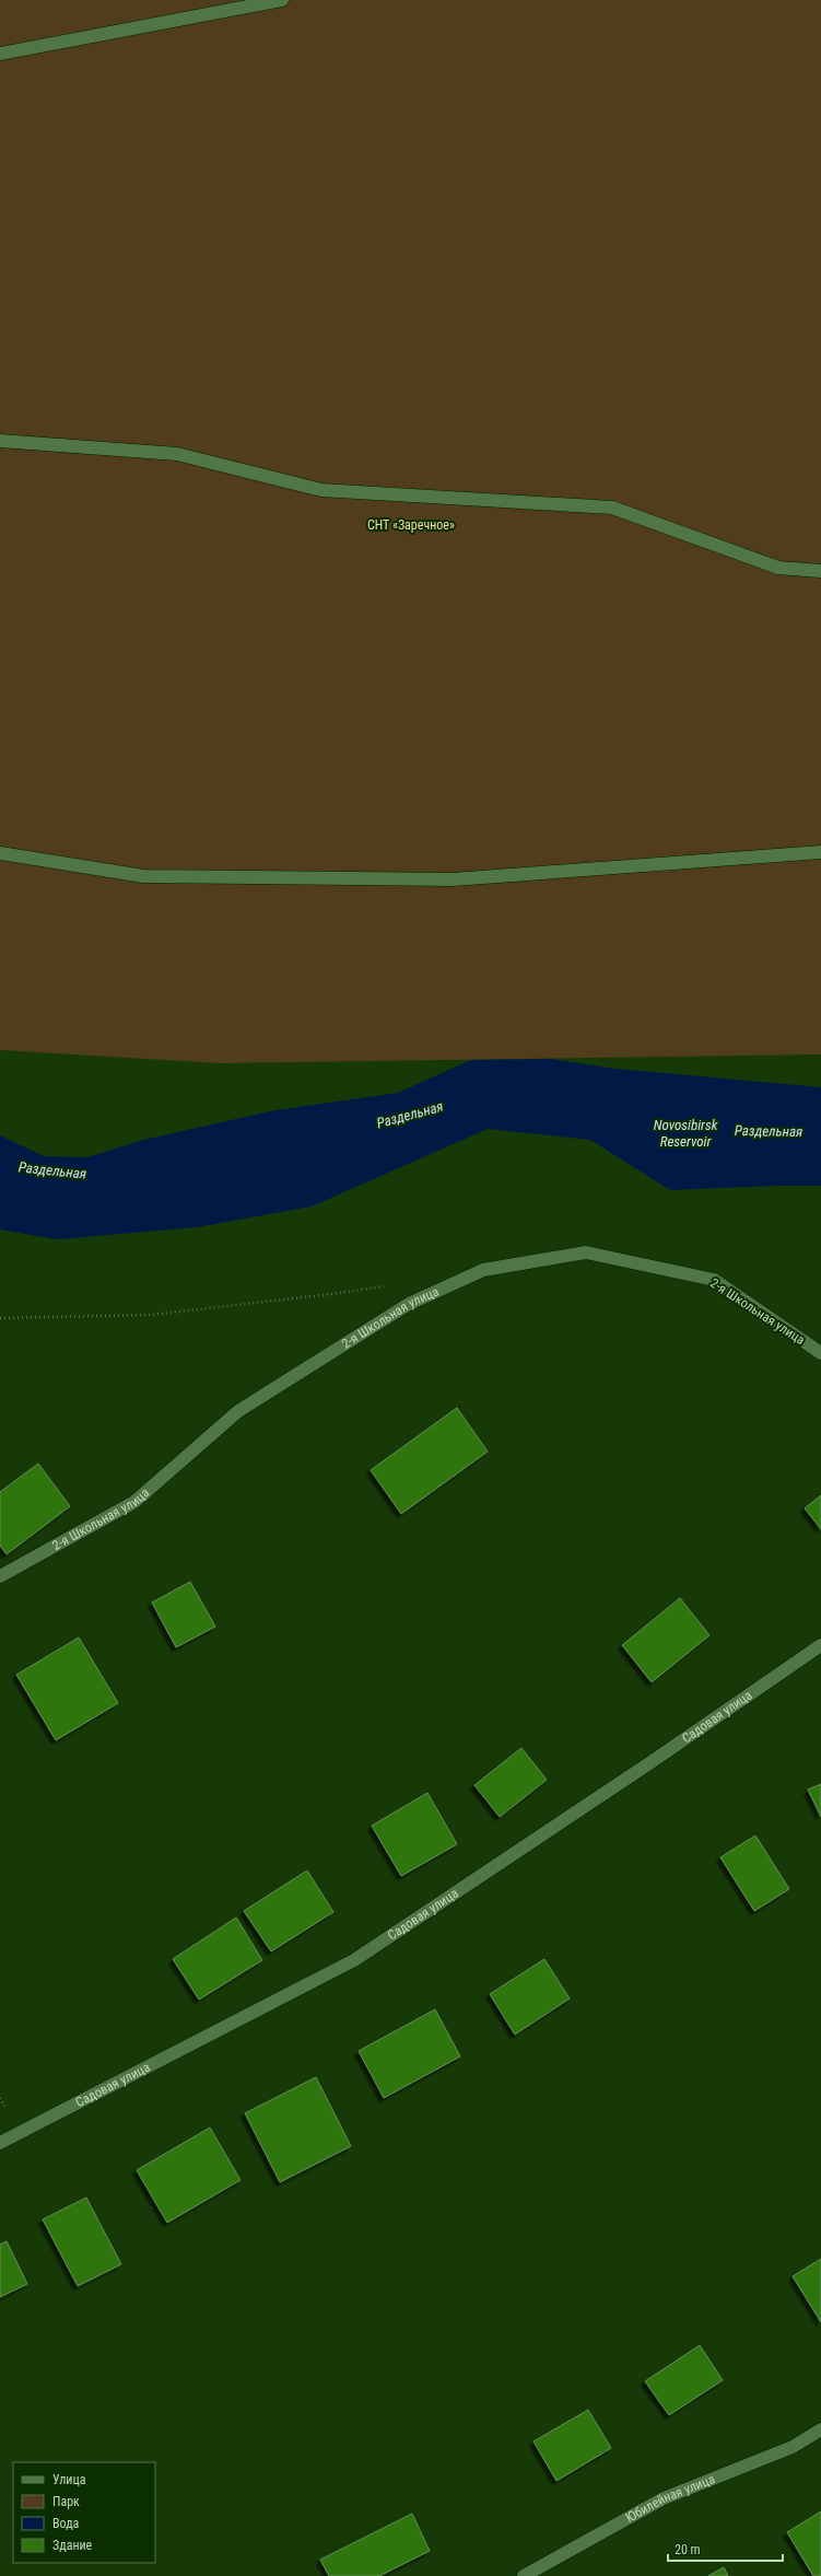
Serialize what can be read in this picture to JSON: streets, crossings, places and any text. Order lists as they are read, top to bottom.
{
  "streets": {
    "street": ["2-я Школьная улица", "Садовая улица", "Юбилейная улица"]
  },
  "water": ["Раздельная", "Novosibirsk Reservoir"],
  "parks": ["СНТ «Заречное»"],
  "legend": [
    "Улица",
    "Парк",
    "Вода",
    "Здание"
  ],
  "scale_bar": "20 m"
}
